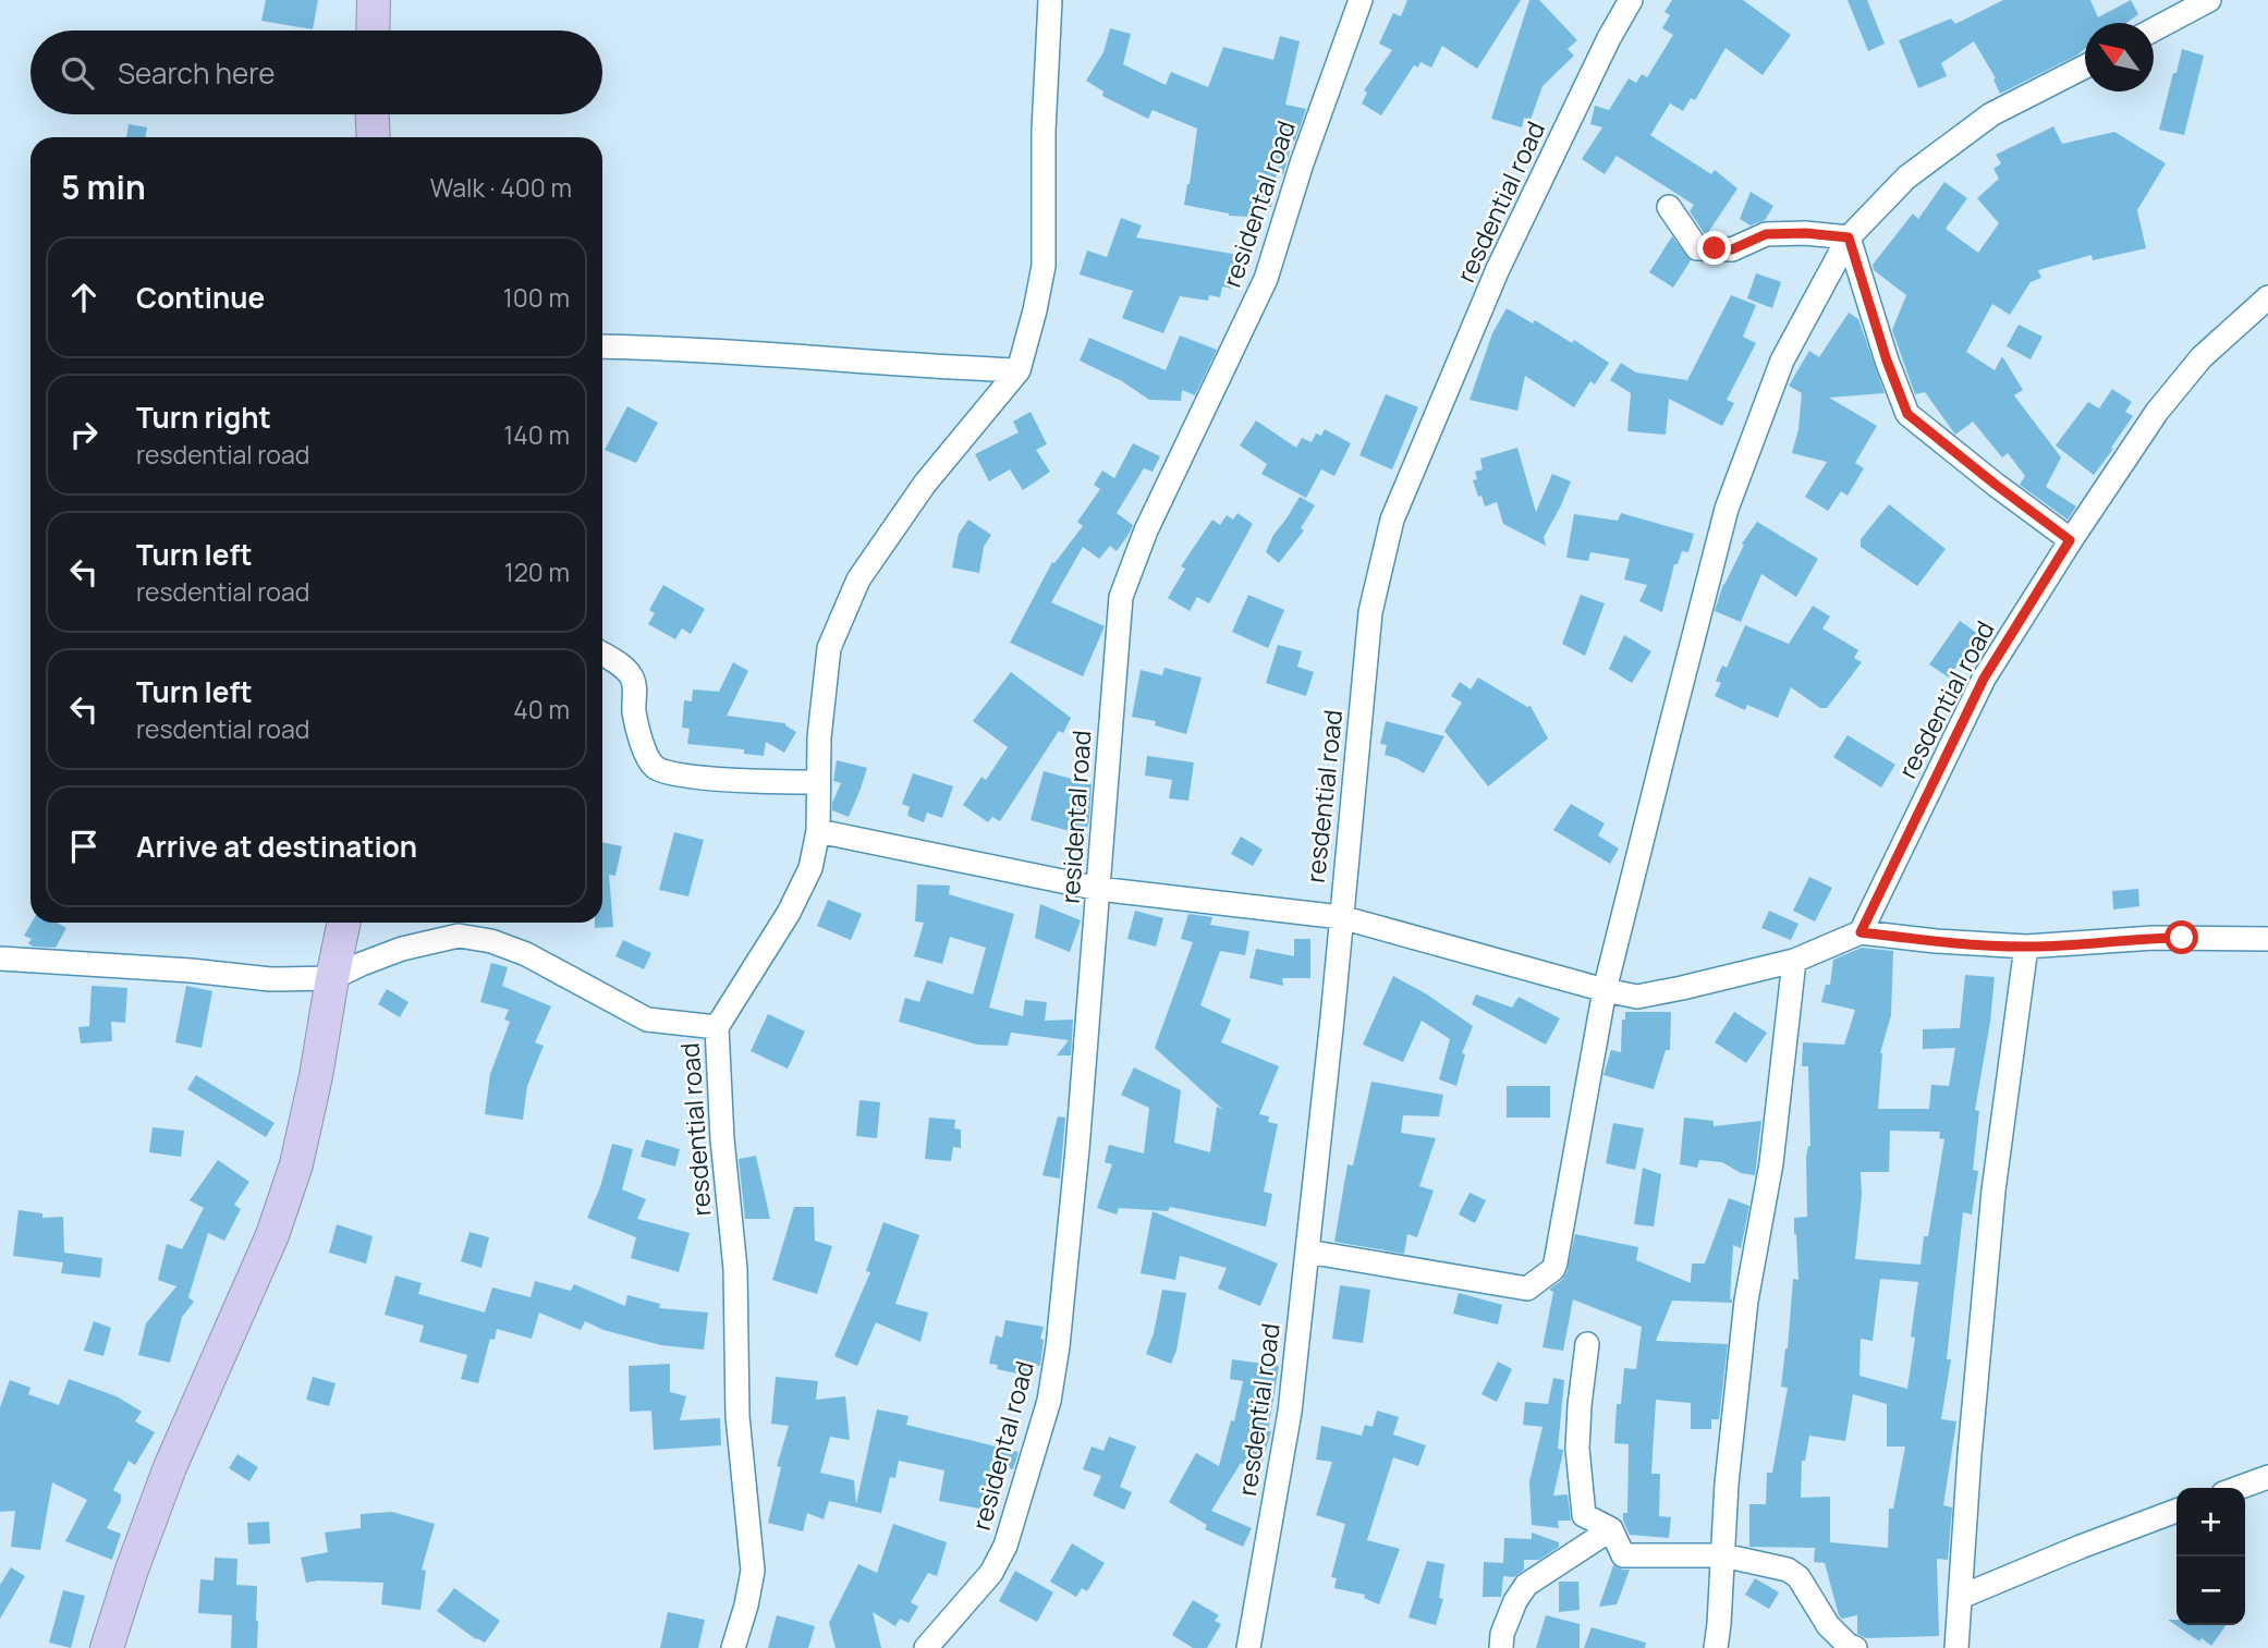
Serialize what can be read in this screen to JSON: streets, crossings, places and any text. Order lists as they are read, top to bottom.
{
  "streets": {
    "street": ["resdential road", "residental road"]
  },
  "north": "top left",
  "page": {
    "search": "Search here",
    "heading": ["5 min", "Walk · 400 m"],
    "list": [
      ["Continue", "100 m"],
      ["Turn right", "resdential road", "140 m"],
      ["Turn left", "resdential road", "120 m"],
      ["Turn left", "resdential road", "40 m"],
      "Arrive at destination"
    ],
    "map_buttons": ["+", "−"]
  }
}
